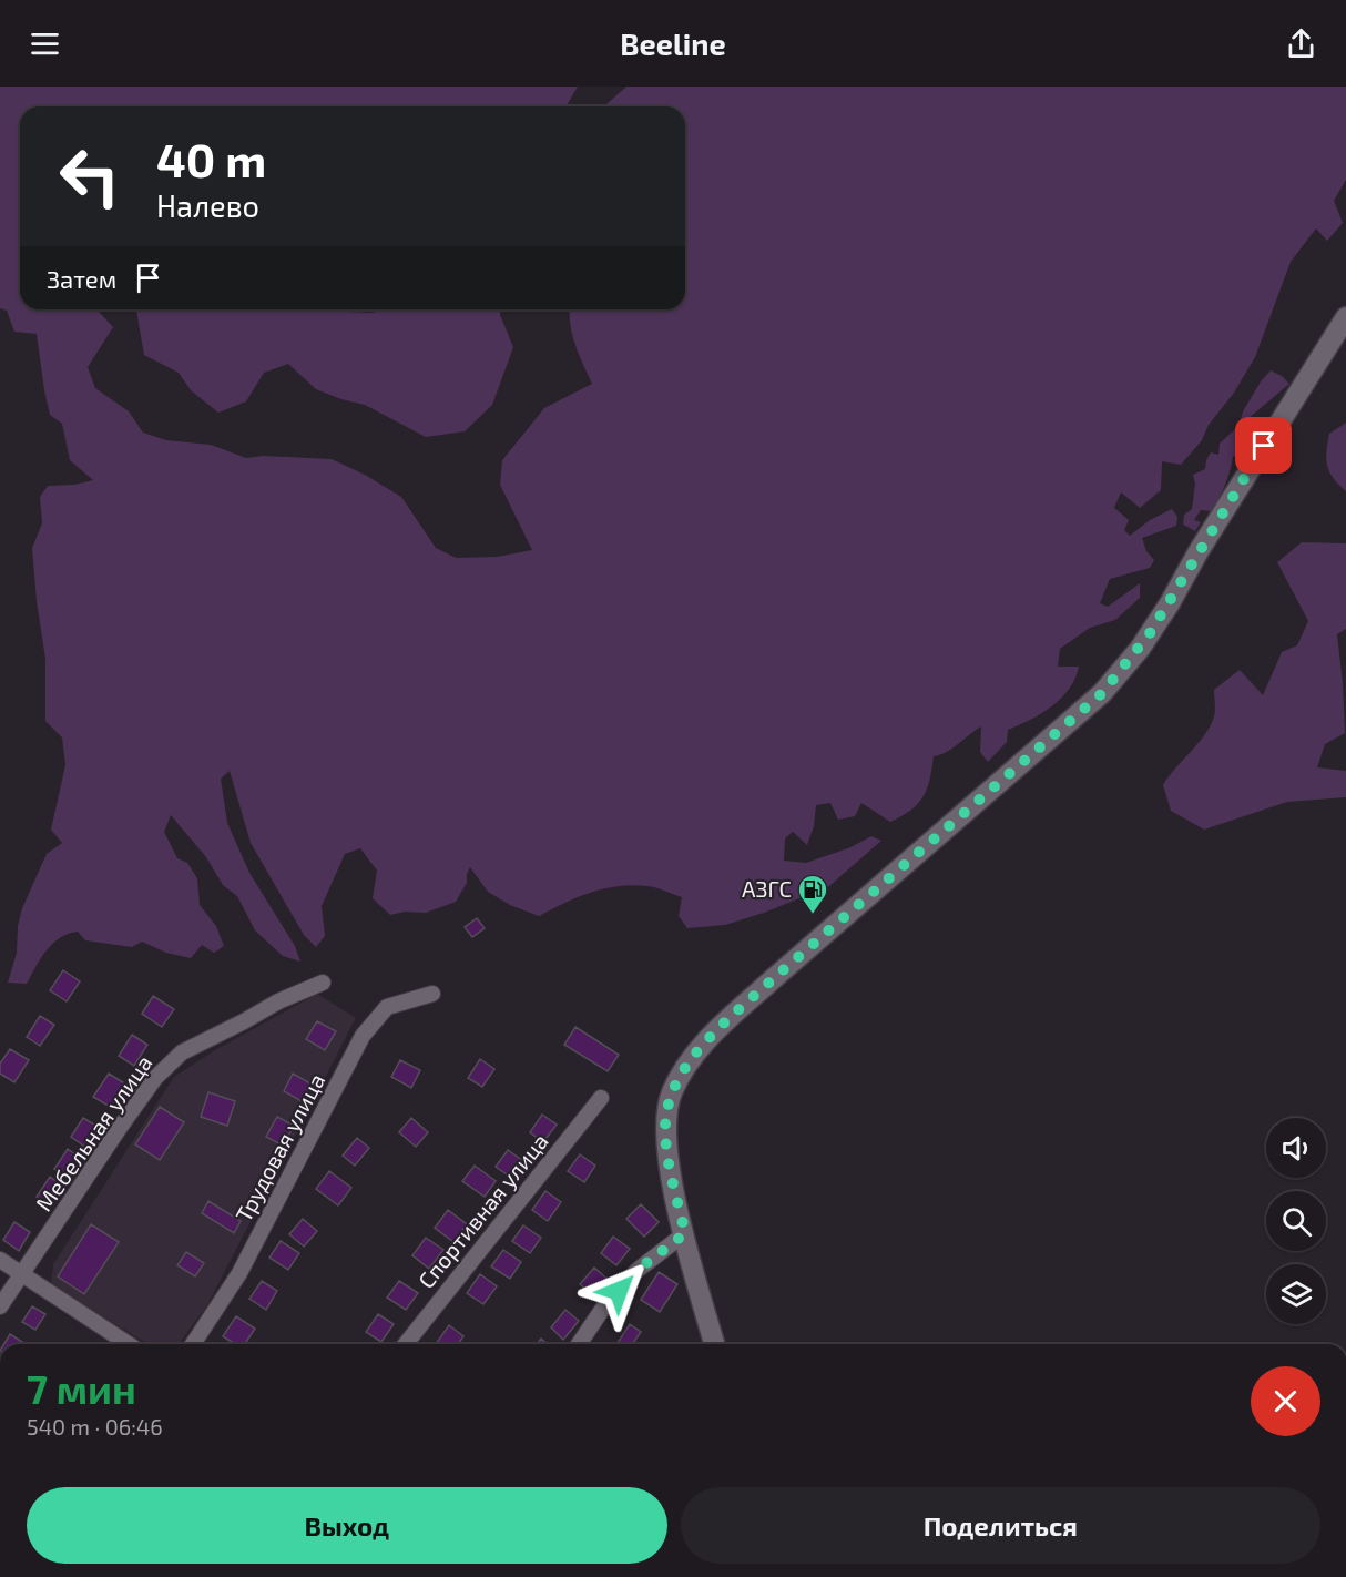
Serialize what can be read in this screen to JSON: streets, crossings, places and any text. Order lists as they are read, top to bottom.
{
  "streets": {
    "street": ["Мебельная улица", "Трудовая улица", "Спортивная улица"]
  },
  "places": {
    "fuel station": ["АЗГС"]
  },
  "page": {
    "header": "Beeline",
    "turn": ["40 m", "Налево"],
    "then": "Затем",
    "heading": ["7 мин", "540 m · 06:46"],
    "buttons": ["Выход", "Поделиться"]
  }
}
